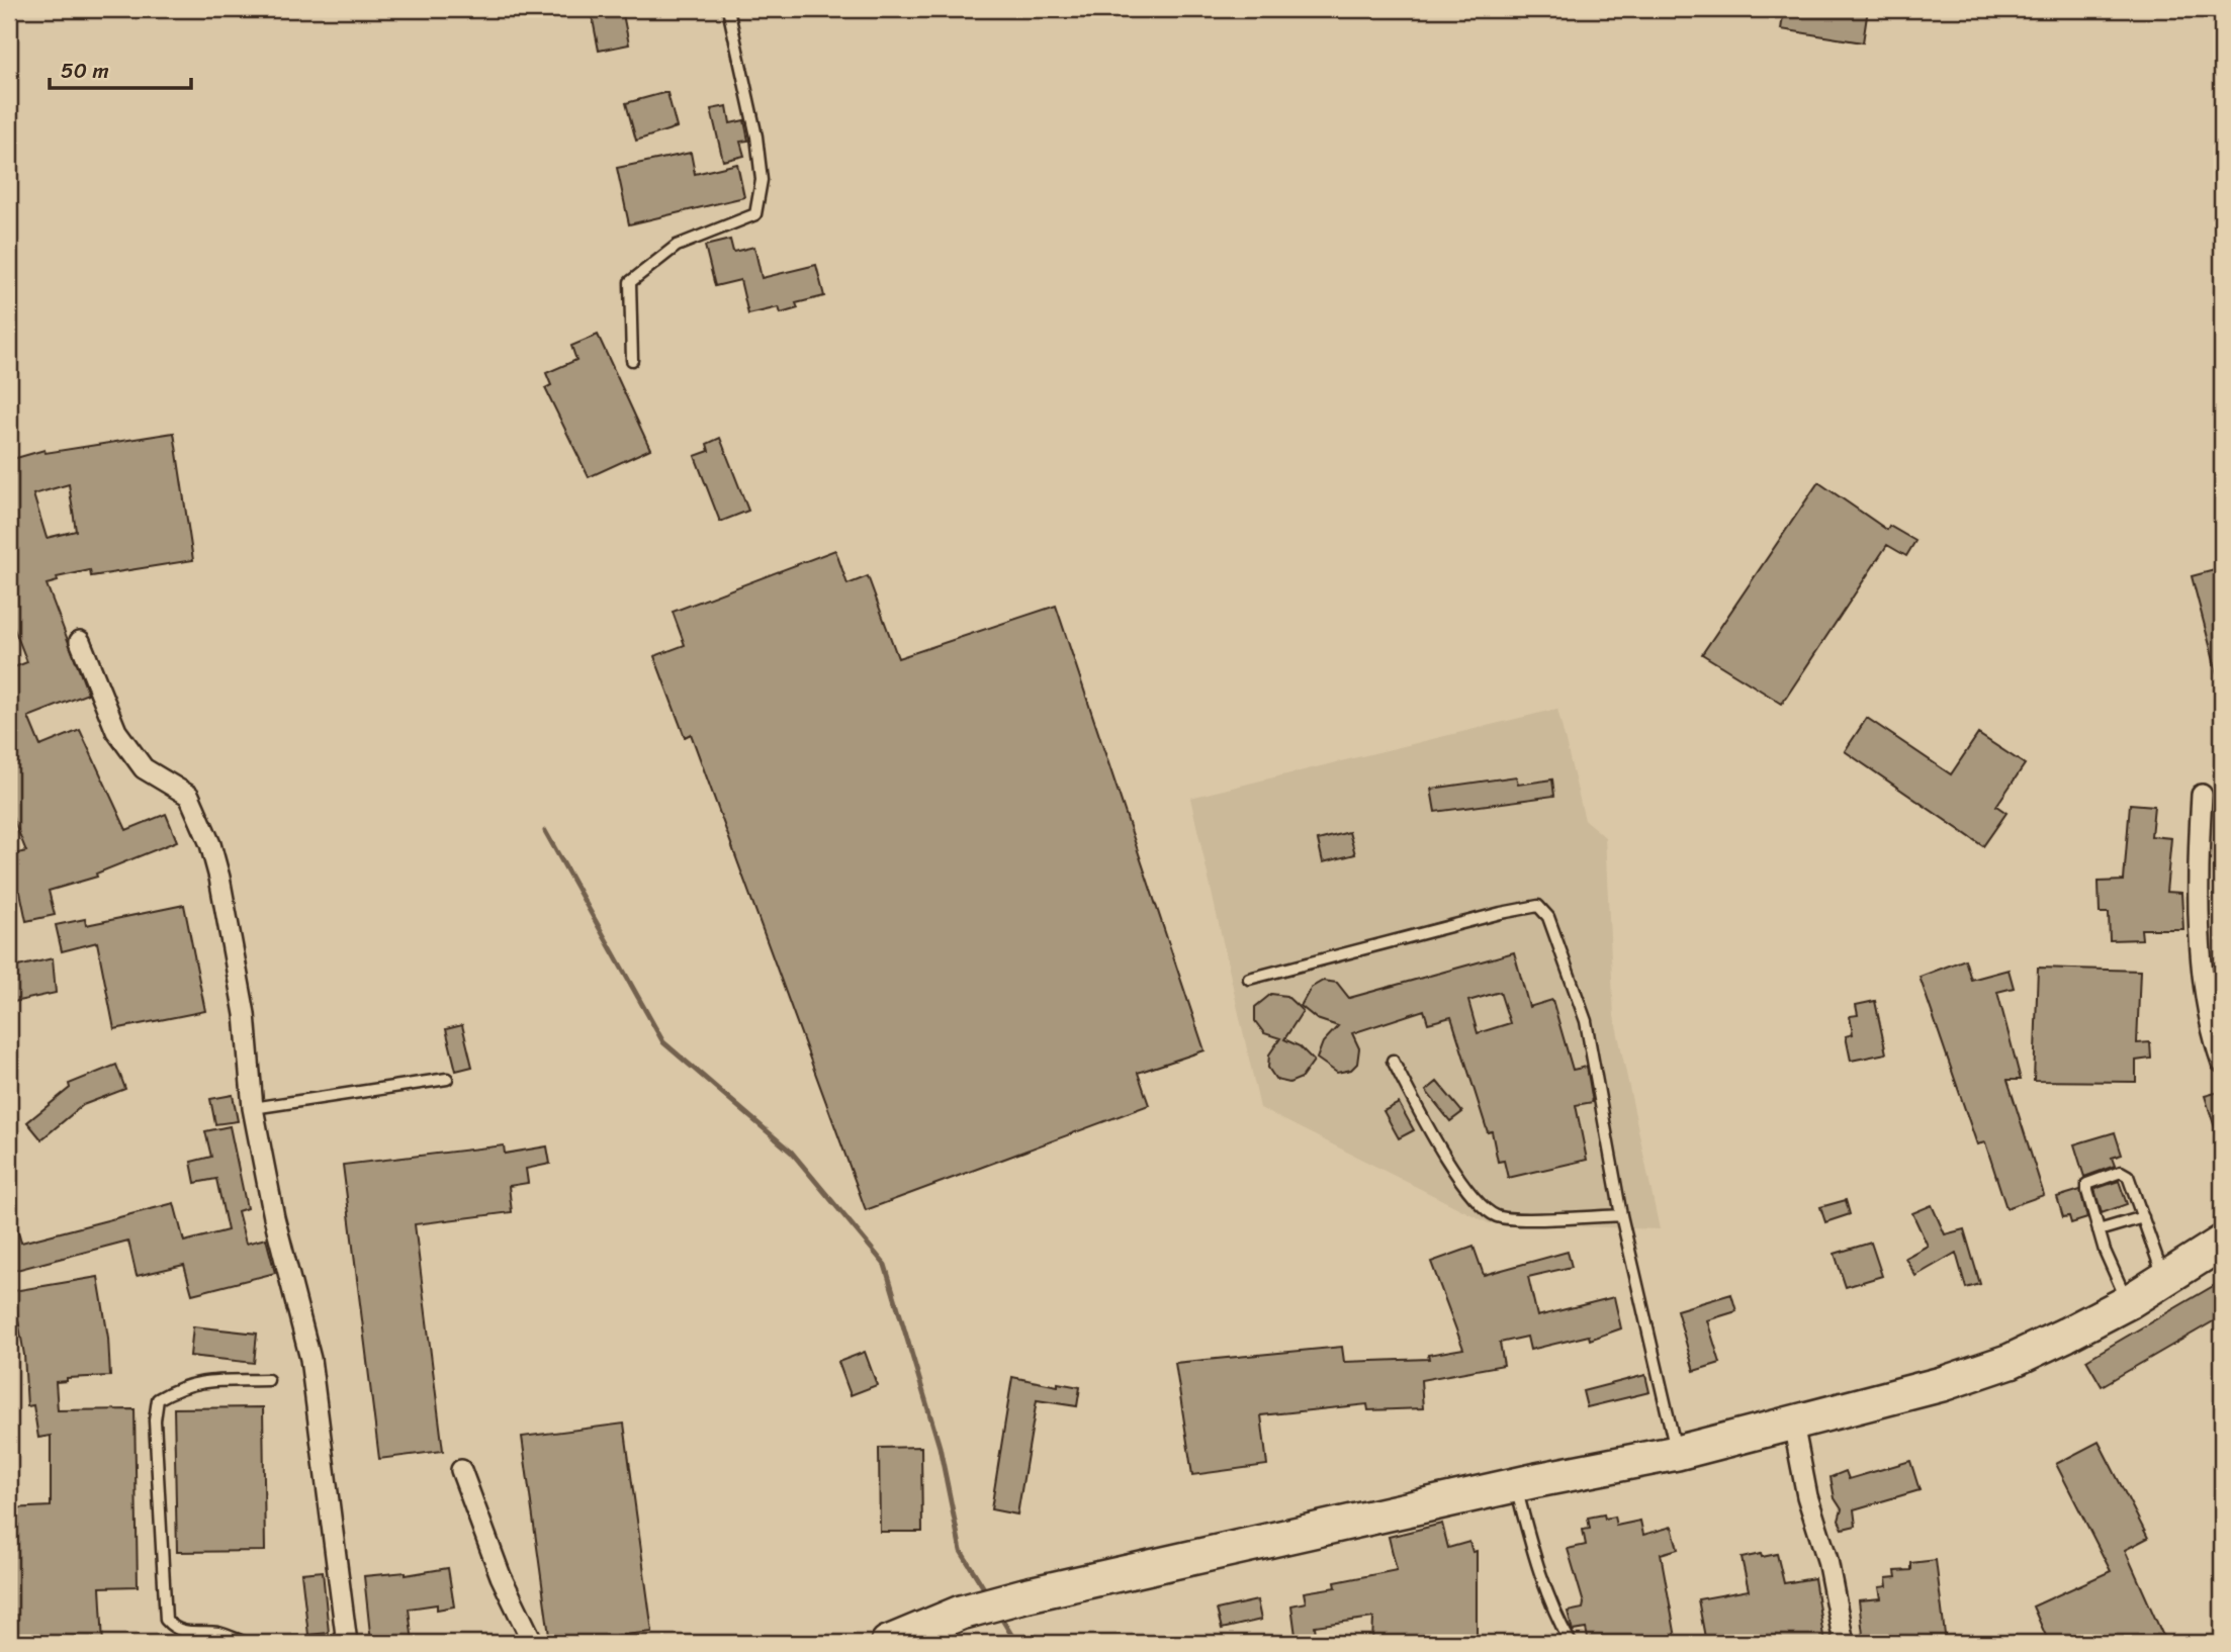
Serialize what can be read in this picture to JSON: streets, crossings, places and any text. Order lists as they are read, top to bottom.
{
  "scale_bar": "50 m"
}
